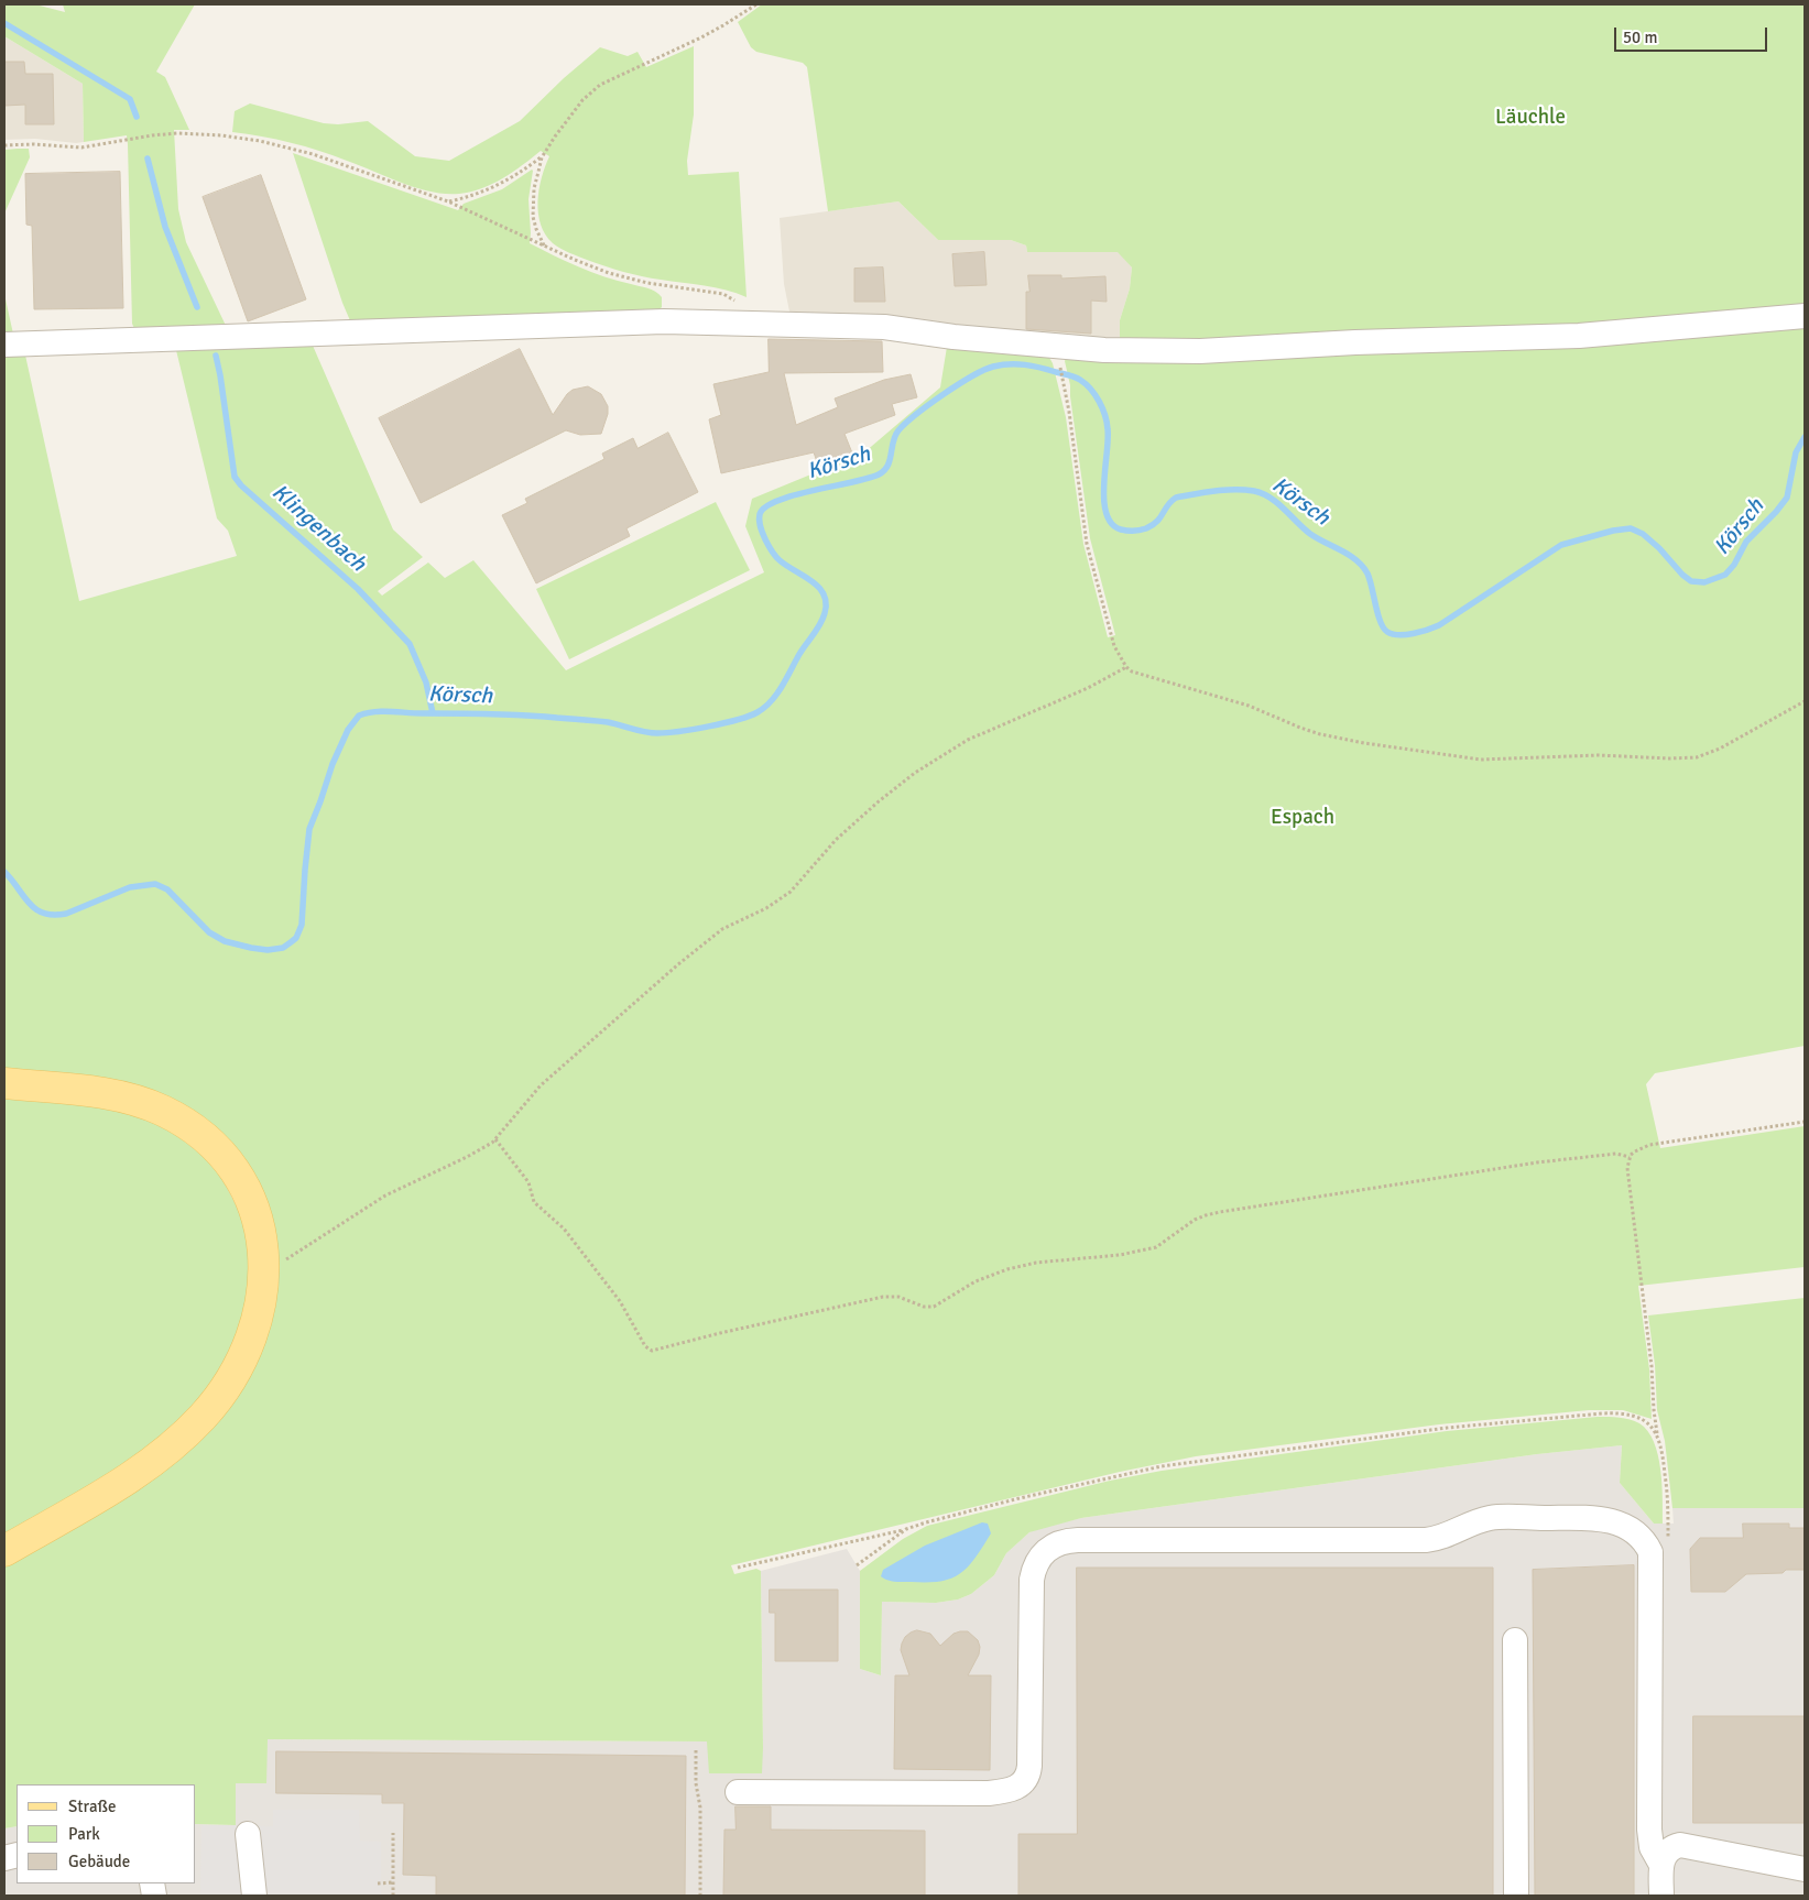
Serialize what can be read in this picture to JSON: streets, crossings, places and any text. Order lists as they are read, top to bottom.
{
  "water": ["Körsch", "Klingenbach"],
  "parks": ["Läuchle", "Espach"],
  "legend": ["Straße", "Park", "Gebäude"],
  "scale_bar": "50 m"
}
